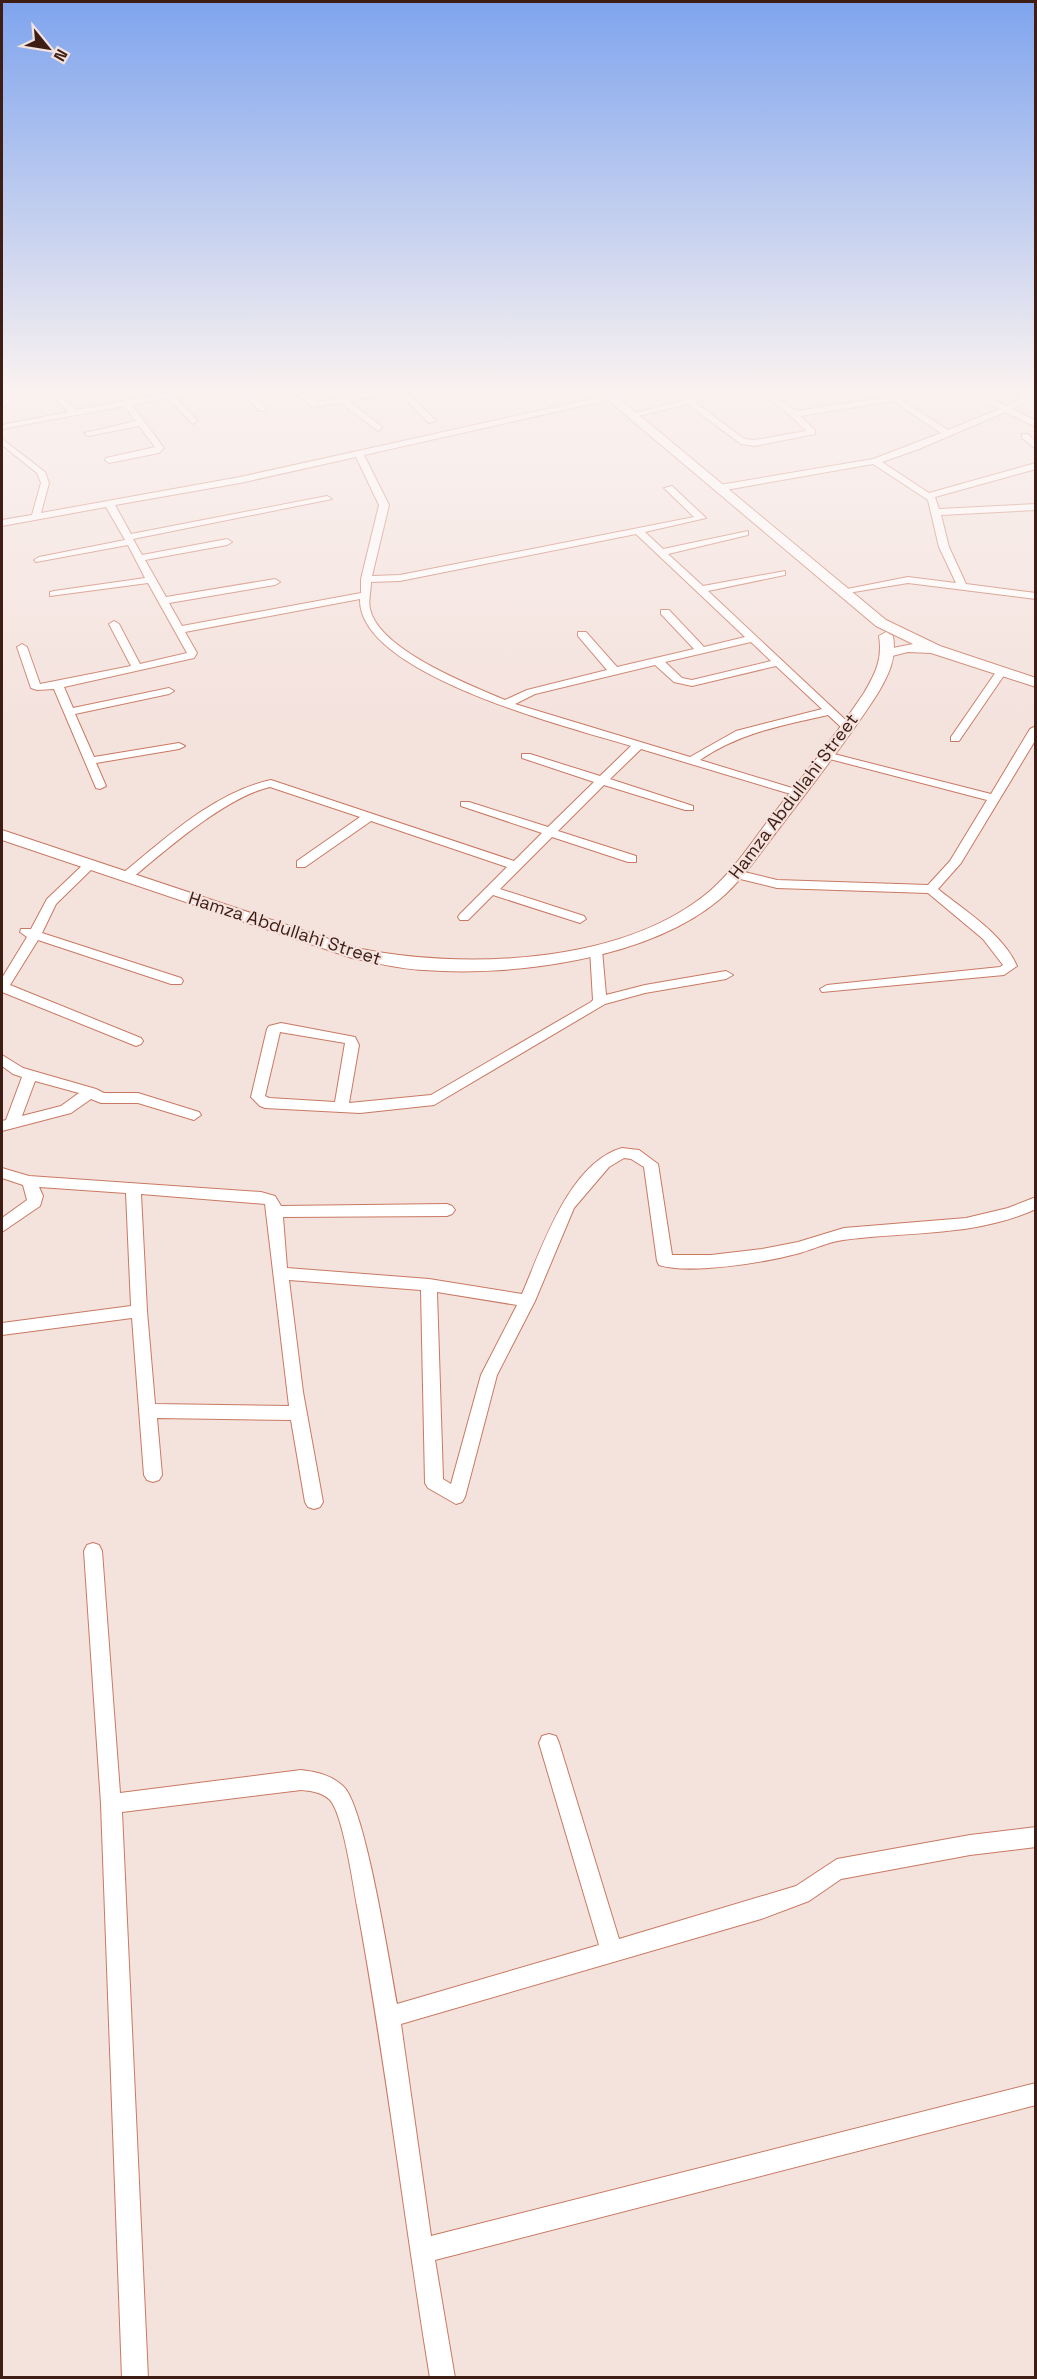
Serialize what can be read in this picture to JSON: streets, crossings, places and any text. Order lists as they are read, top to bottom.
{
  "streets": {
    "street": ["Hamza Abdullahi Street"]
  },
  "north": "bottom right"
}
